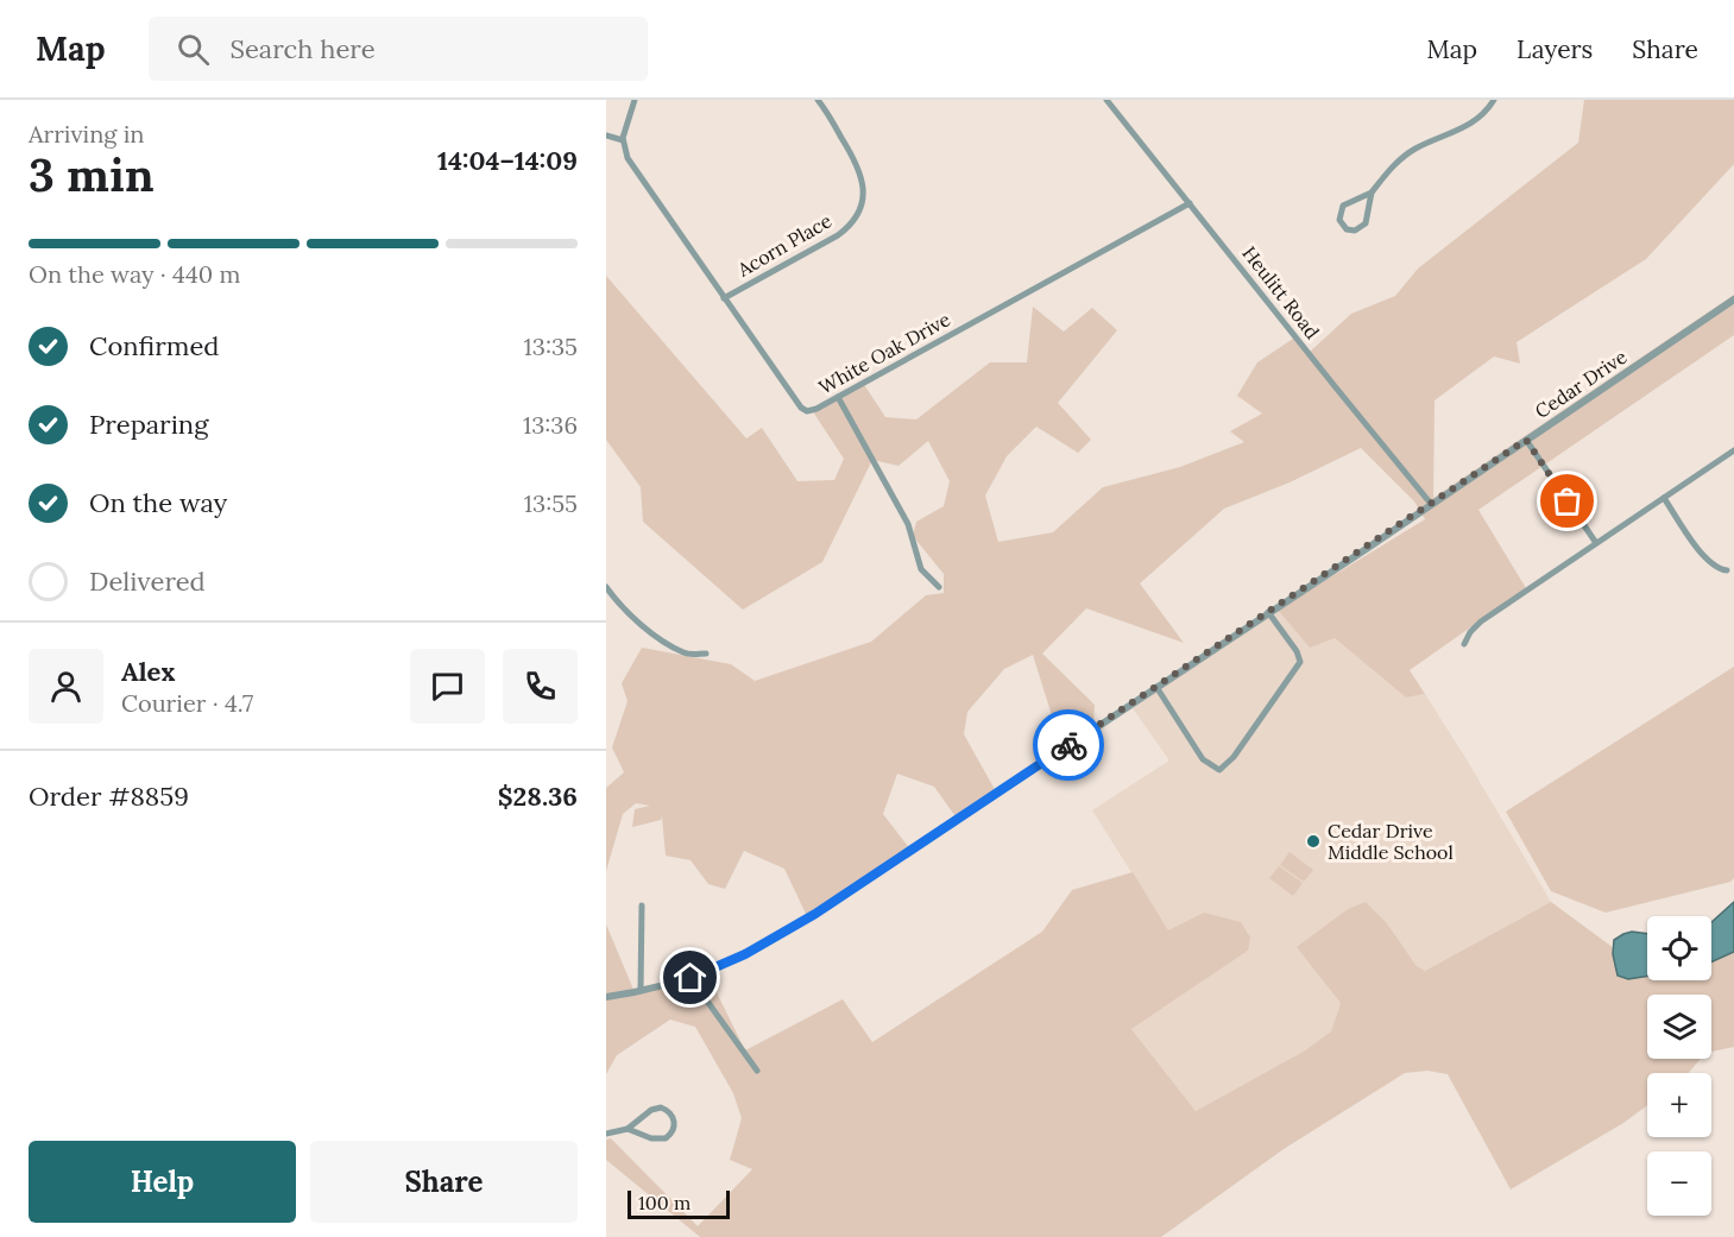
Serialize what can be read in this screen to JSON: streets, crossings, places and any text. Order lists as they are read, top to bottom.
{
  "streets": {
    "street": [
      "Acorn Place",
      "Heulitt Road",
      "White Oak Drive",
      "Cedar Drive"
    ]
  },
  "crossings": [
    ["Acorn Place", "White Oak Drive"],
    ["Heulitt Road", "White Oak Drive"],
    ["Heulitt Road", "Cedar Drive"]
  ],
  "places": ["Cedar Drive Middle School"],
  "scale_bar": "100 m",
  "page": {
    "header": "Map",
    "search": "Search here",
    "nav": ["Map", "Layers", "Share"],
    "heading": ["3 min", "Arriving in", "14:04–14:09"],
    "panel": [
      "Alex",
      "Courier · 4.7",
      "Order #8859",
      "$28.36"
    ],
    "bar": "On the way · 440 m",
    "list": [
      ["Confirmed", "13:35"],
      ["Preparing", "13:36"],
      ["On the way", "13:55"],
      "Delivered"
    ],
    "map_buttons": ["+", "−"],
    "buttons": ["Help", "Share"],
    "scale": "100 m"
  }
}
